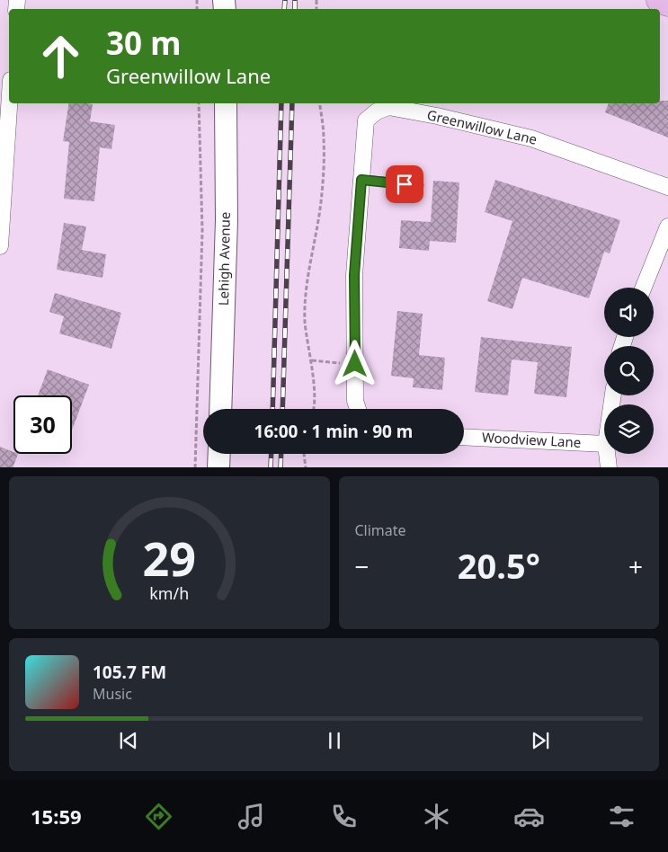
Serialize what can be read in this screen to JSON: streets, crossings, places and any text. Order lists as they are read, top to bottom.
{
  "streets": {
    "street": ["Greenwillow Lane", "Lehigh Avenue", "Woodview Lane"]
  },
  "page": {
    "turn": ["30 m", "Greenwillow Lane"],
    "limit": "30",
    "trip": "16:00 · 1 min · 90 m",
    "tile": "Climate",
    "heat": ["−", "20.5°", "+"],
    "song": ["105.7 FM", "Music"],
    "tabs": "15:59",
    "gauge": ["29", "km/h"]
  }
}
